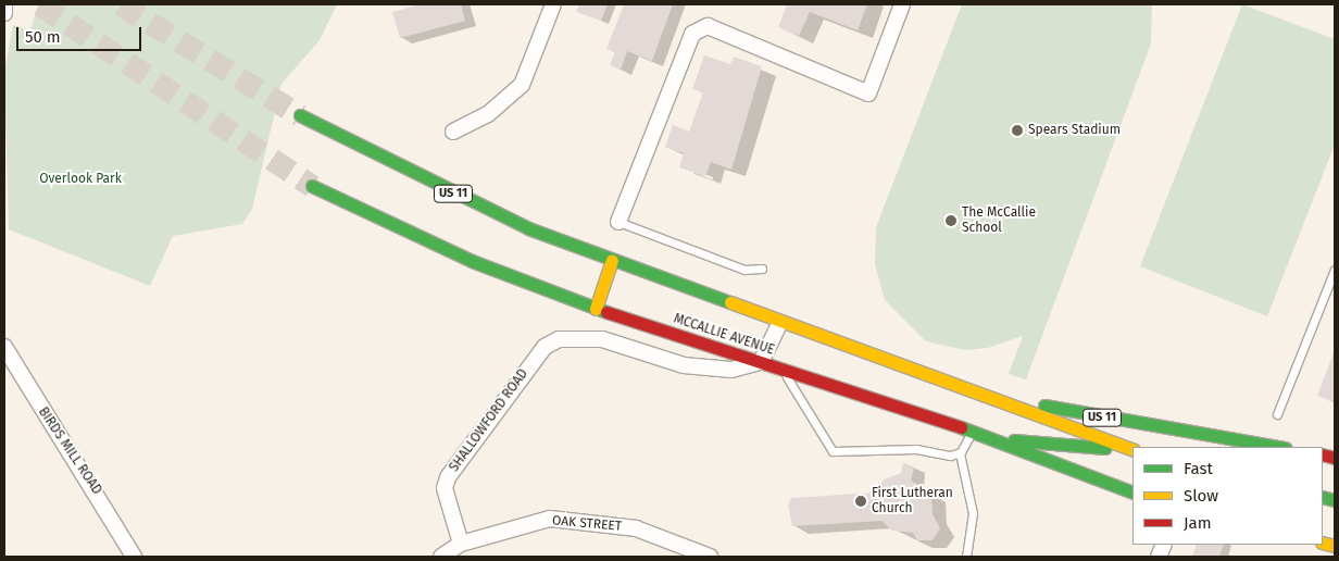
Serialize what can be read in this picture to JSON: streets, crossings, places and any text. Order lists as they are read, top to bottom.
{
  "streets": {
    "main road": ["US 11", "MCCALLIE AVENUE"],
    "street": ["SHALLOWFORD ROAD", "BIRDS MILL ROAD", "OAK STREET"]
  },
  "crossings": [
    ["US 11", "MCCALLIE AVENUE"],
    ["MCCALLIE AVENUE", "SHALLOWFORD ROAD"],
    ["SHALLOWFORD ROAD", "OAK STREET"]
  ],
  "parks": ["Overlook Park"],
  "places": ["Spears Stadium", "The McCallie School", "First Lutheran Church"],
  "legend": ["Fast", "Slow", "Jam"],
  "scale_bar": "50 m"
}
